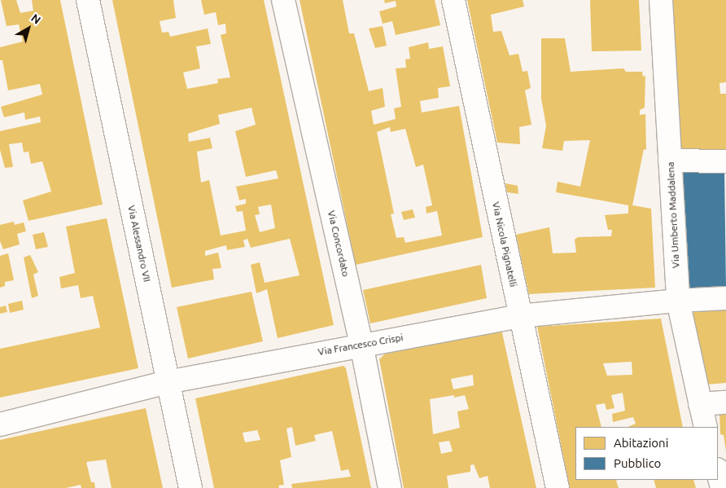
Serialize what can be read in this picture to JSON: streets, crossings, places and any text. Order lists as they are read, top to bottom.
{
  "streets": {
    "street": [
      "Via Umberto Maddalena",
      "Via Alessandro VII",
      "Via Concordato",
      "Via Nicola Pignatelli",
      "Via Francesco Crispi"
    ]
  },
  "crossings": [
    ["Via Umberto Maddalena", "Via Francesco Crispi"],
    ["Via Alessandro VII", "Via Francesco Crispi"],
    ["Via Concordato", "Via Francesco Crispi"],
    ["Via Nicola Pignatelli", "Via Francesco Crispi"]
  ],
  "legend": ["Abitazioni", "Pubblico"],
  "north": "top right"
}
